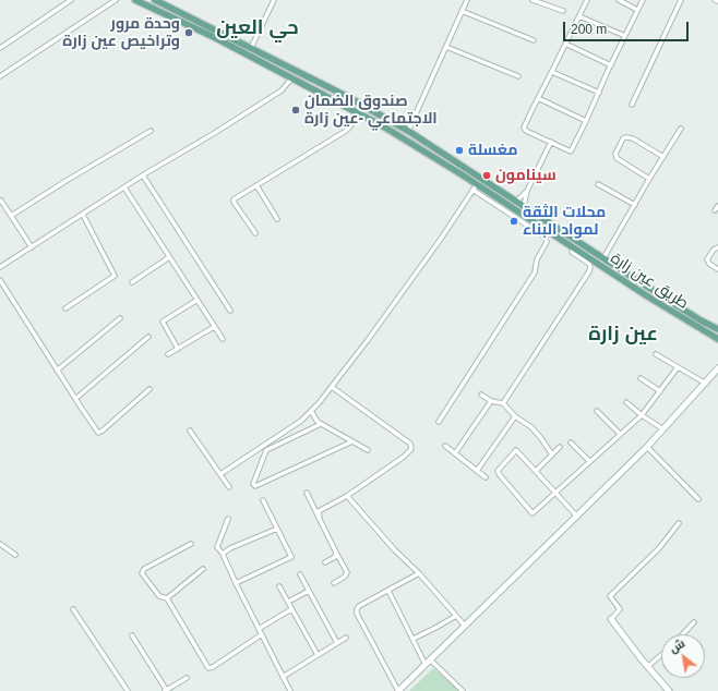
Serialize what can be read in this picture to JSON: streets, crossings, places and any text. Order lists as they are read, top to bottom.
{
  "streets": {
    "main road": ["طريق عين زارة"]
  },
  "districts": ["حي العين", "عين زارة"],
  "places": [
    "وحدة مرور وتراخيص عين زارة",
    "صندوق الضمان الاجتماعي -عين زارة",
    "مغسلة",
    "سينامون",
    "محلات الثقة لمواد البناء"
  ],
  "scale_bar": "200 m",
  "north": "top left"
}
